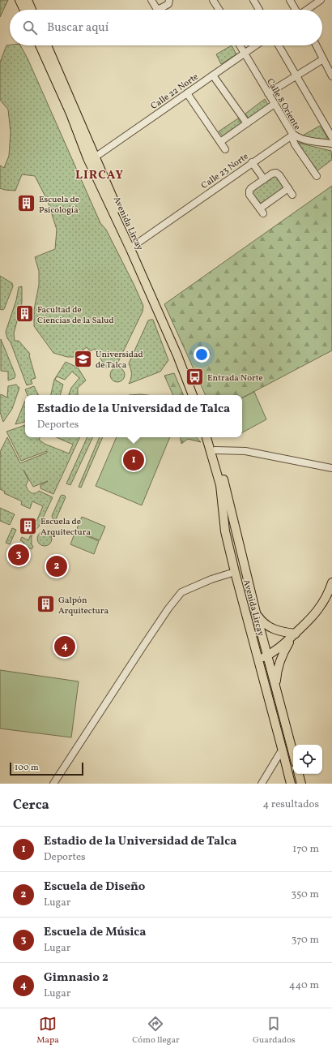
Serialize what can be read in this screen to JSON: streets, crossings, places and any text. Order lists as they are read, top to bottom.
{
  "streets": {
    "main road": ["Avenida Lircay"],
    "street": ["Calle 22 Norte", "Calle 8 Oriente", "Calle 23 Norte"]
  },
  "crossings": [
    ["Calle 22 Norte", "Calle 8 Oriente"],
    ["Calle 22 Norte", "Avenida Lircay"],
    ["Calle 8 Oriente", "Calle 23 Norte"],
    ["Calle 23 Norte", "Avenida Lircay"]
  ],
  "districts": ["LIRCAY"],
  "places": {
    "building": [
      "Escuela de Psicología",
      "Facultad de Ciencias de la Salud",
      "Escuela de Arquitectura",
      "Galpón Arquitectura"
    ],
    "school or university": ["Universidad de Talca"],
    "bus stop": ["Entrada Norte"]
  },
  "scale_bar": "100 m",
  "page": {
    "search": "Buscar aquí",
    "popup": ["Estadio de la Universidad de Talca", "Deportes"],
    "pins": [
      "1",
      "3",
      "2",
      "4"
    ],
    "scale": "100 m",
    "heading": ["Cerca", "4 resultados"],
    "list": [
      {
        "mark": "1",
        "name": "Estadio de la Universidad de Talca",
        "note": "Deportes",
        "value": "170 m"
      },
      {
        "mark": "2",
        "name": "Escuela de Diseño",
        "note": "Lugar",
        "value": "350 m"
      },
      {
        "mark": "3",
        "name": "Escuela de Música",
        "note": "Lugar",
        "value": "370 m"
      },
      {
        "mark": "4",
        "name": "Gimnasio 2",
        "note": "Lugar",
        "value": "440 m"
      }
    ],
    "nav": ["Mapa", "Cómo llegar", "Guardados"]
  }
}
